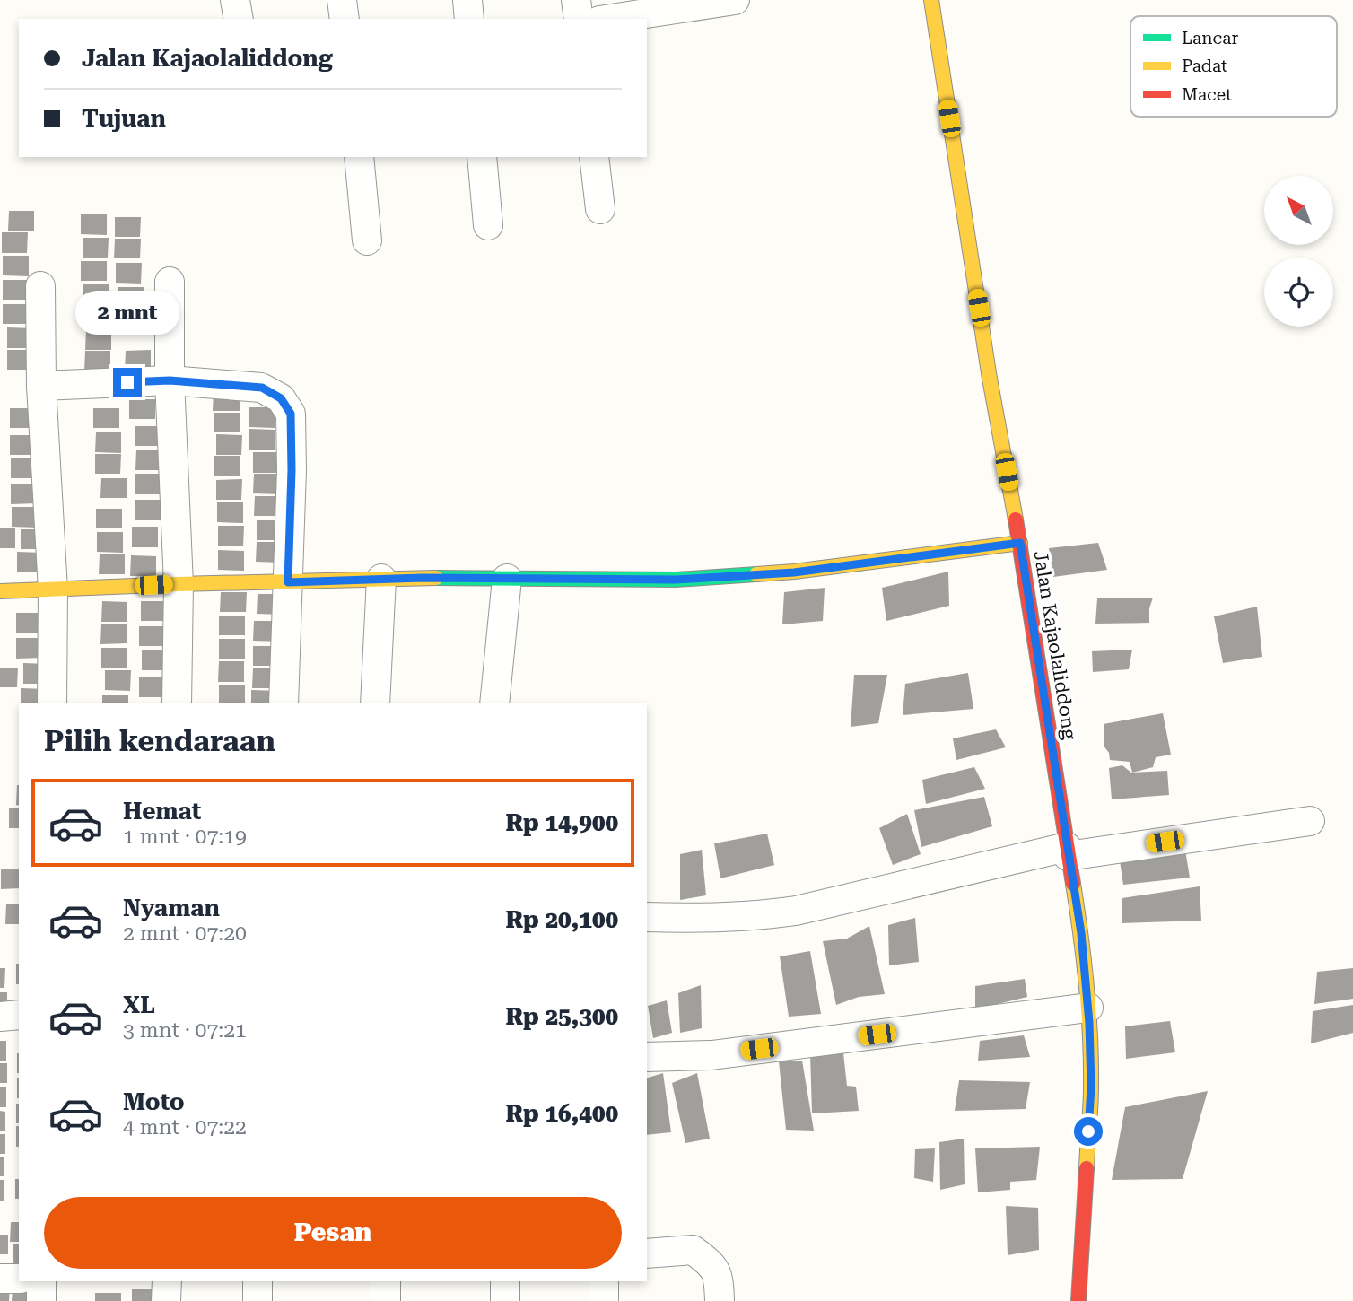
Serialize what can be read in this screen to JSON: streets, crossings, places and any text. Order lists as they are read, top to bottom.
{
  "streets": {
    "street": ["Jalan Kajaolaliddong"]
  },
  "legend": ["Lancar", "Padat", "Macet"],
  "north": "top left",
  "page": {
    "banner": ["Jalan Kajaolaliddong", "Tujuan"],
    "bubble": "2 mnt",
    "heading": "Pilih kendaraan",
    "list": [
      {
        "name": "Hemat",
        "note": "1 mnt · 07:19",
        "value": "Rp 14,900"
      },
      {
        "name": "Nyaman",
        "note": "2 mnt · 07:20",
        "value": "Rp 20,100"
      },
      {
        "name": "XL",
        "note": "3 mnt · 07:21",
        "value": "Rp 25,300"
      },
      {
        "name": "Moto",
        "note": "4 mnt · 07:22",
        "value": "Rp 16,400"
      }
    ],
    "buttons": "Pesan"
  }
}
